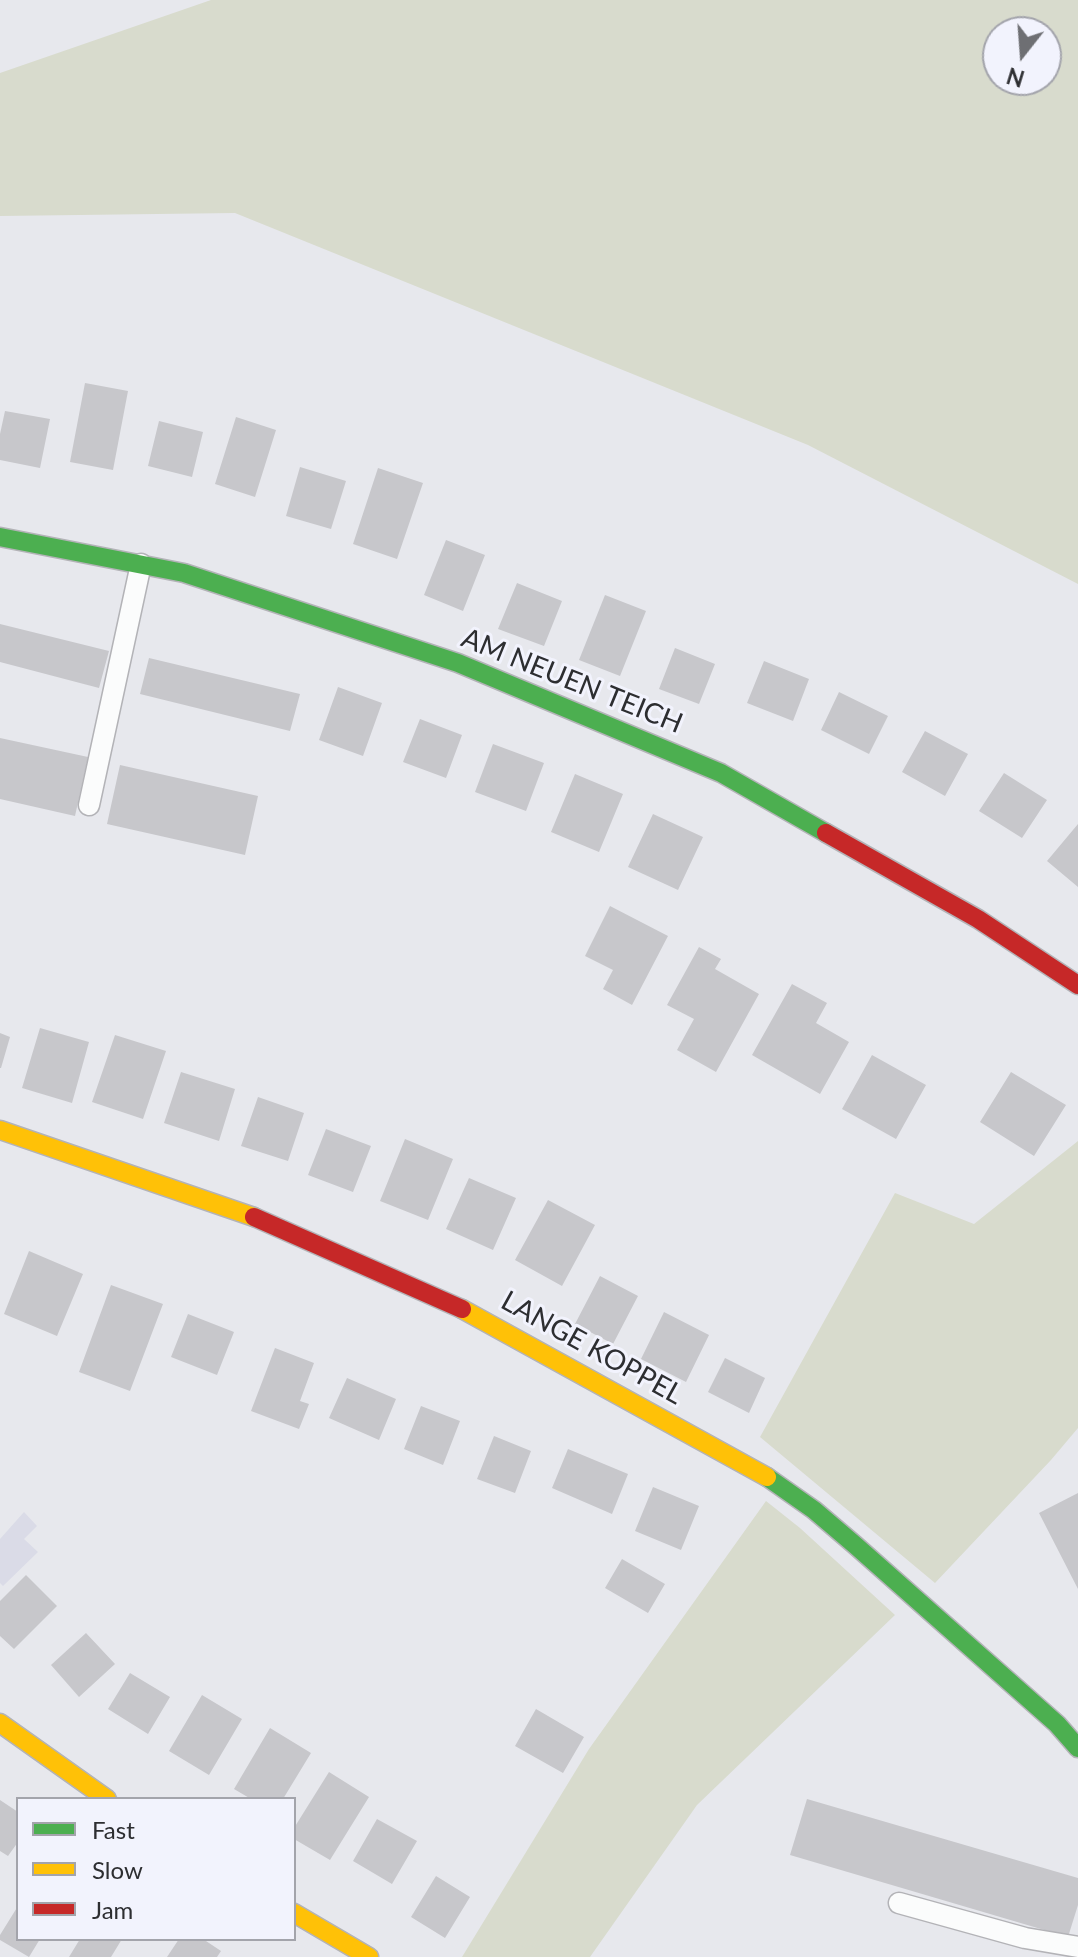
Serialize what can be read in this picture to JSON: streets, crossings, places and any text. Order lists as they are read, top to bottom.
{
  "streets": {
    "street": ["AM NEUEN TEICH", "LANGE KOPPEL"]
  },
  "legend": ["Fast", "Slow", "Jam"],
  "north": "bottom"
}
